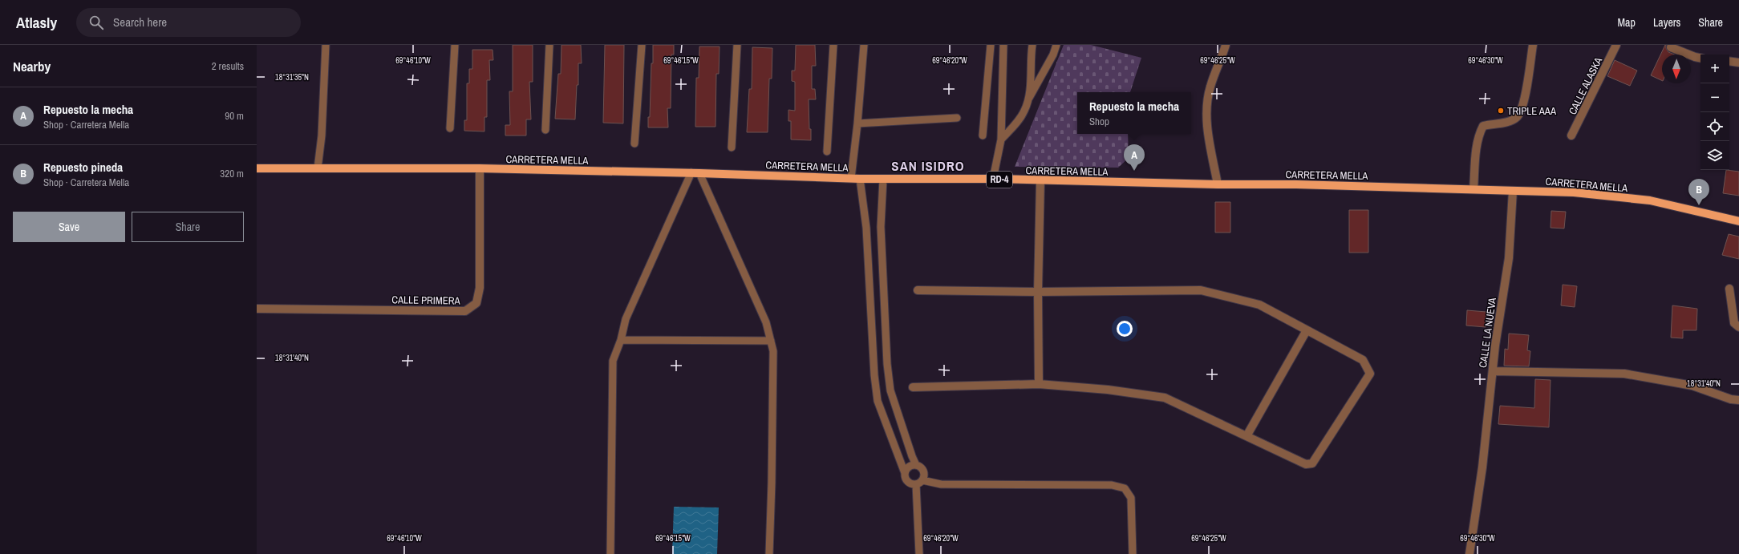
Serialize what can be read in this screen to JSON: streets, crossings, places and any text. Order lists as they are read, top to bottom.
{
  "streets": {
    "main road": ["CARRETERA MELLA", "RD-4"],
    "street": ["CALLE ALASKA", "CALLE PRIMERA", "CALLE LA NUEVA"]
  },
  "crossings": [
    ["CARRETERA MELLA", "CALLE PRIMERA"],
    ["CARRETERA MELLA", "CALLE LA NUEVA"]
  ],
  "districts": ["SAN ISIDRO"],
  "places": ["TRIPLE AAA"],
  "north": "bottom",
  "page": {
    "header": "Atlasly",
    "search": "Search here",
    "nav": ["Map", "Layers", "Share"],
    "heading": ["Nearby", "2 results"],
    "map_buttons": ["+", "−"],
    "list": [
      {
        "mark": "A",
        "name": "Repuesto la mecha",
        "note": "Shop · Carretera Mella",
        "value": "90 m"
      },
      {
        "mark": "B",
        "name": "Repuesto pineda",
        "note": "Shop · Carretera Mella",
        "value": "320 m"
      }
    ],
    "popup": ["Repuesto la mecha", "Shop"],
    "pins": ["A", "B"],
    "buttons": ["Save", "Share"]
  },
  "coordinates": [
    "69°46'10\"W",
    "69°46'15\"W",
    "69°46'20\"W",
    "69°46'25\"W",
    "69°46'30\"W",
    "18°31'35\"N",
    "18°31'40\"N"
  ]
}
